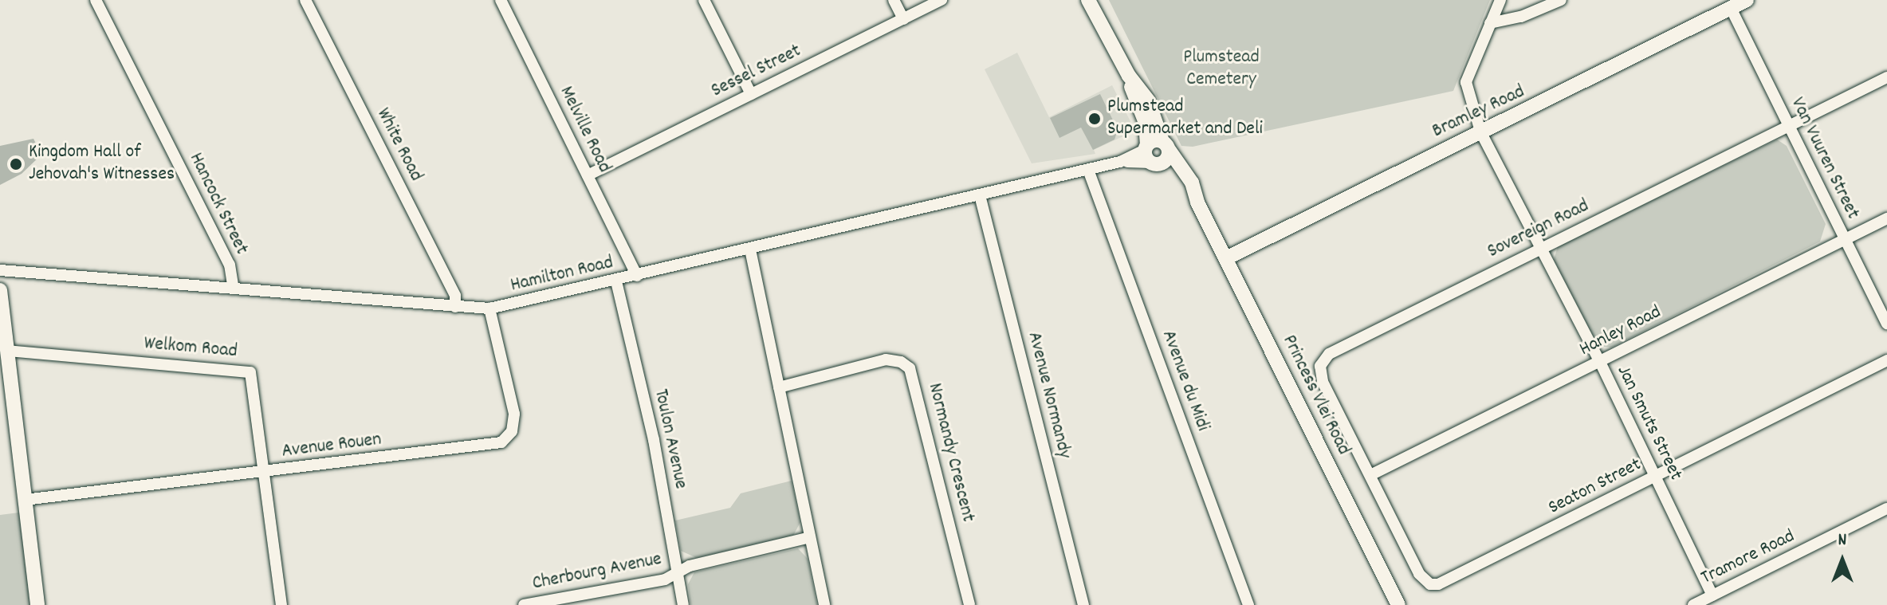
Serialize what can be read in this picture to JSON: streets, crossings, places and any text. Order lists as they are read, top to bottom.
{
  "streets": {
    "street": [
      "Sessel Street",
      "Bramley Road",
      "Melville Road",
      "White Road",
      "Van Vuuren Street",
      "Hancock Street",
      "Sovereign Road",
      "Hamilton Road",
      "Hanley Road",
      "Welkom Road",
      "Avenue du Midi",
      "Avenue Normandy",
      "Princess Vlei Road",
      "Jan Smuts Street",
      "Toulon Avenue",
      "Avenue Rouen",
      "Normandy Crescent",
      "Seaton Street",
      "Tramore Road",
      "Cherbourg Avenue"
    ]
  },
  "crossings": [
    ["Sessel Street", "Melville Road"],
    ["Bramley Road", "Van Vuuren Street"],
    ["Bramley Road", "Princess Vlei Road"],
    ["Bramley Road", "Jan Smuts Street"],
    ["Melville Road", "Hamilton Road"],
    ["White Road", "Hamilton Road"],
    ["Van Vuuren Street", "Sovereign Road"],
    ["Van Vuuren Street", "Hanley Road"],
    ["Hancock Street", "Hamilton Road"],
    ["Sovereign Road", "Hanley Road"],
    ["Sovereign Road", "Jan Smuts Street"],
    ["Sovereign Road", "Seaton Street"],
    ["Hamilton Road", "Avenue du Midi"],
    ["Hamilton Road", "Avenue Normandy"],
    ["Hamilton Road", "Princess Vlei Road"],
    ["Hamilton Road", "Toulon Avenue"],
    ["Hamilton Road", "Avenue Rouen"],
    ["Hanley Road", "Jan Smuts Street"],
    ["Hanley Road", "Seaton Street"],
    ["Welkom Road", "Avenue Rouen"],
    ["Jan Smuts Street", "Seaton Street"],
    ["Jan Smuts Street", "Tramore Road"],
    ["Toulon Avenue", "Cherbourg Avenue"]
  ],
  "parks": ["Plumstead Cemetery"],
  "places": ["Plumstead Supermarket and Deli", "Kingdom Hall of Jehovah's Witnesses"],
  "north": "top"
}
